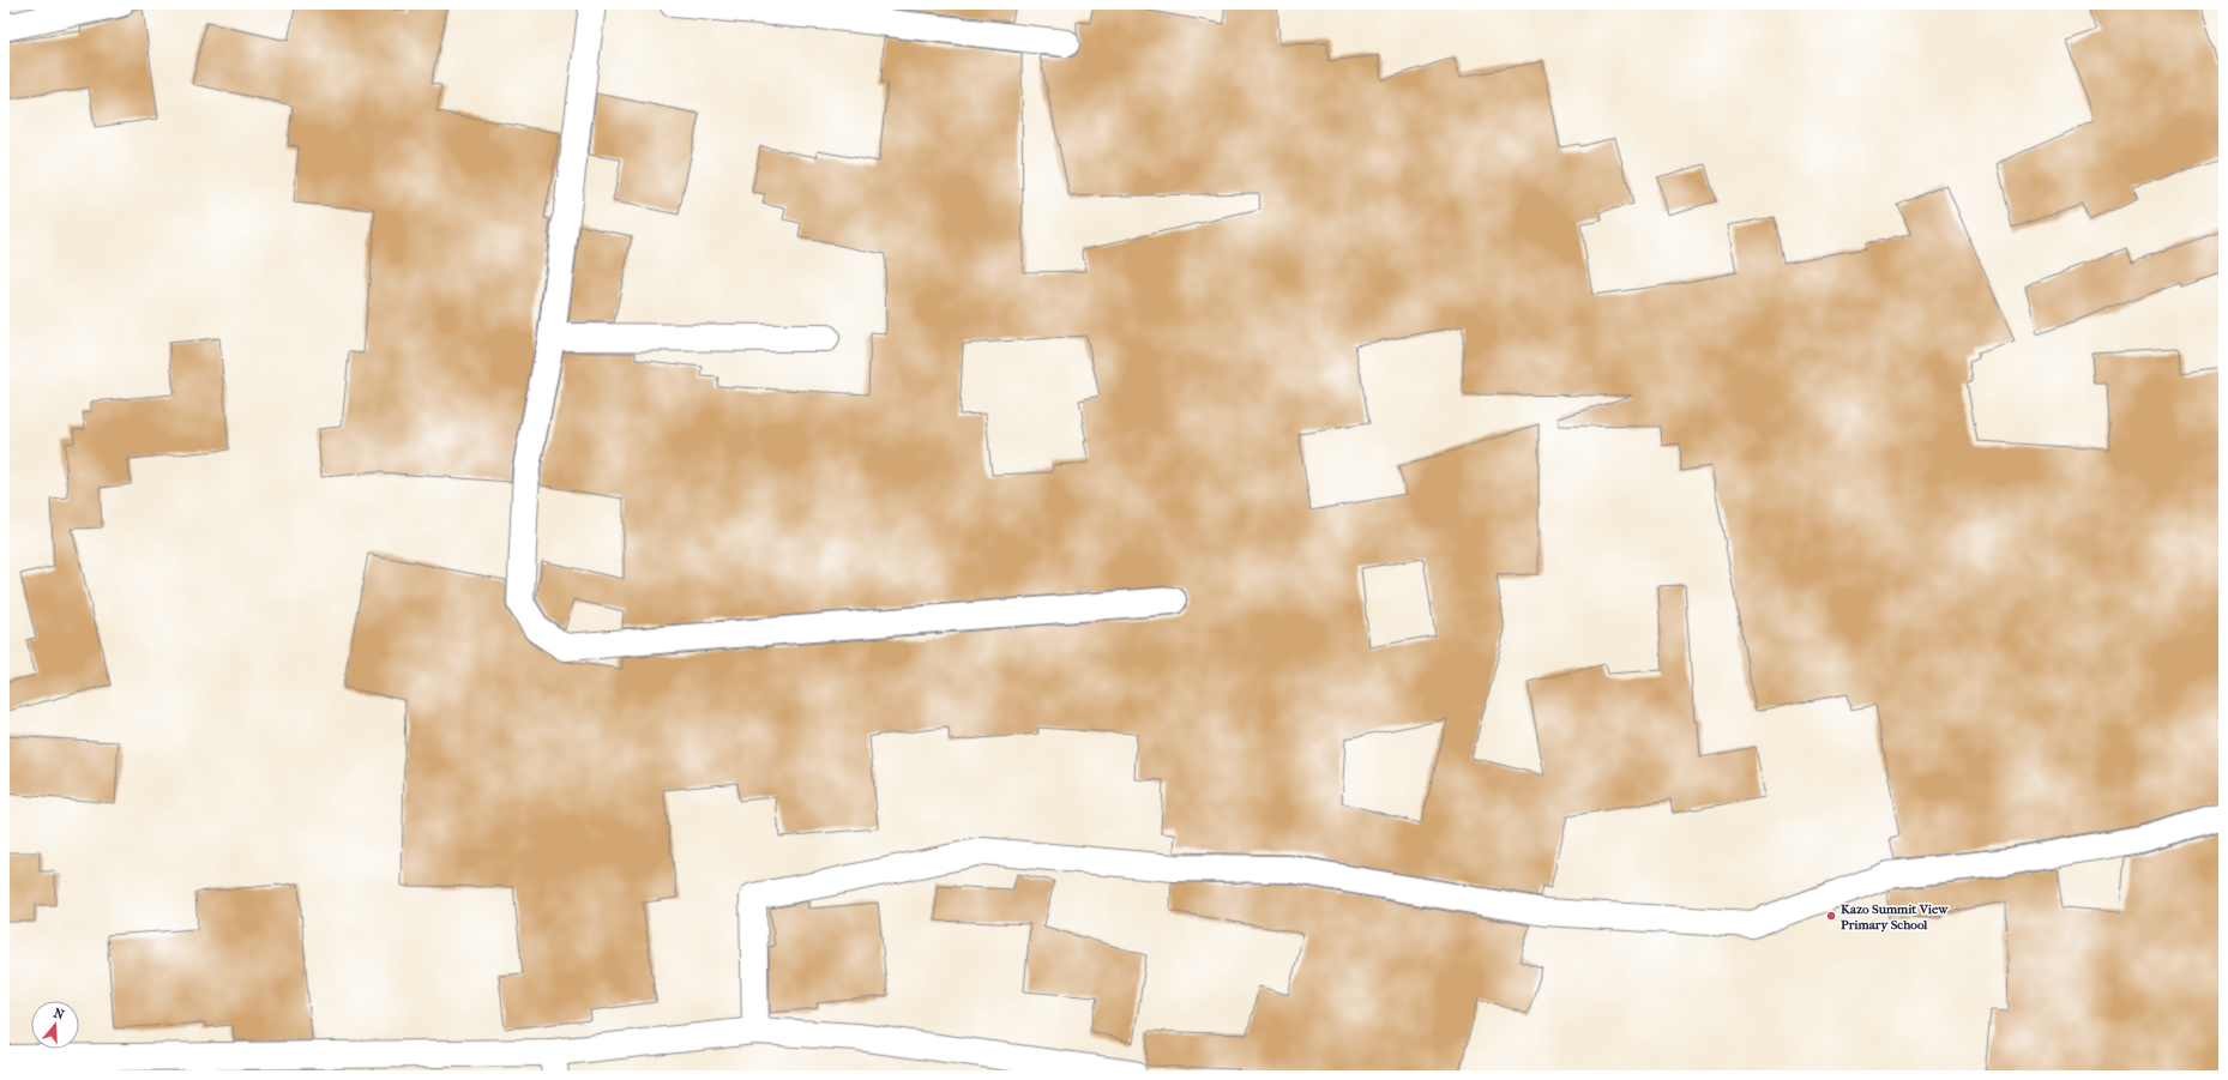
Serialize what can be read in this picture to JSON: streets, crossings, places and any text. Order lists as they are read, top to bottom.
{
  "places": ["Kazo Summit View Primary School"],
  "north": "top"
}
